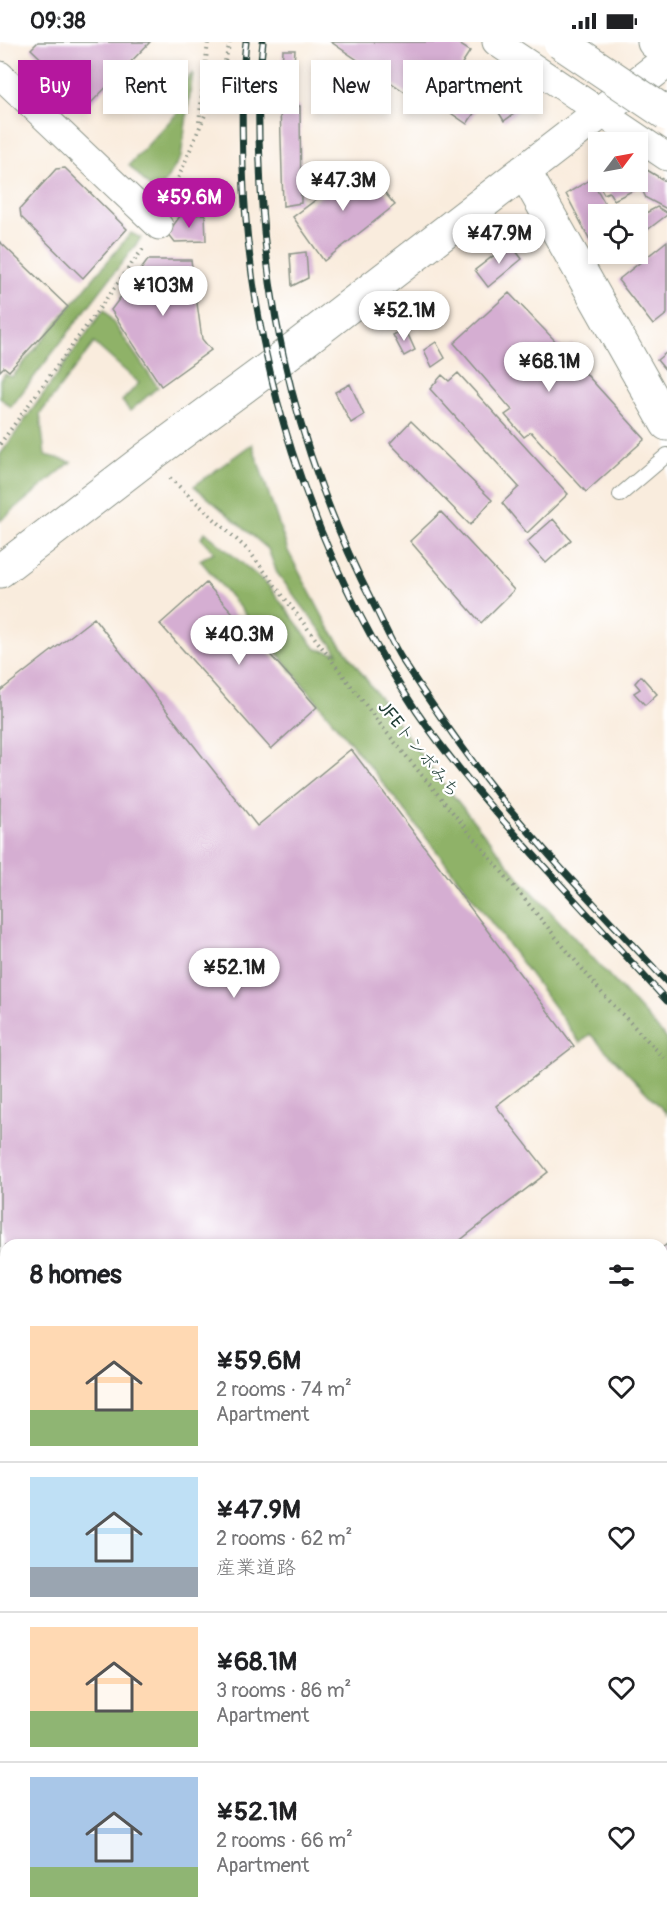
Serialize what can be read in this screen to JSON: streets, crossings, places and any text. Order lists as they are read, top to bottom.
{
  "streets": {
    "path": ["JFEトンボみち"]
  },
  "north": "top right",
  "page": {
    "status": "09:38",
    "chip": [
      "Buy",
      "Rent",
      "Filters",
      "New",
      "Apartment"
    ],
    "price": [
      "¥47.3M",
      "¥59.6M",
      "¥47.9M",
      "¥103M",
      "¥52.1M",
      "¥68.1M",
      "¥40.3M",
      "¥52.1M"
    ],
    "heading": "8 homes",
    "list": [
      {
        "name": "¥59.6M",
        "note": "2 rooms · 74 m² · Apartment"
      },
      {
        "name": "¥47.9M",
        "note": "2 rooms · 62 m² · 産業道路"
      },
      {
        "name": "¥68.1M",
        "note": "3 rooms · 86 m² · Apartment"
      },
      {
        "name": "¥52.1M",
        "note": "2 rooms · 66 m² · Apartment"
      }
    ]
  }
}
